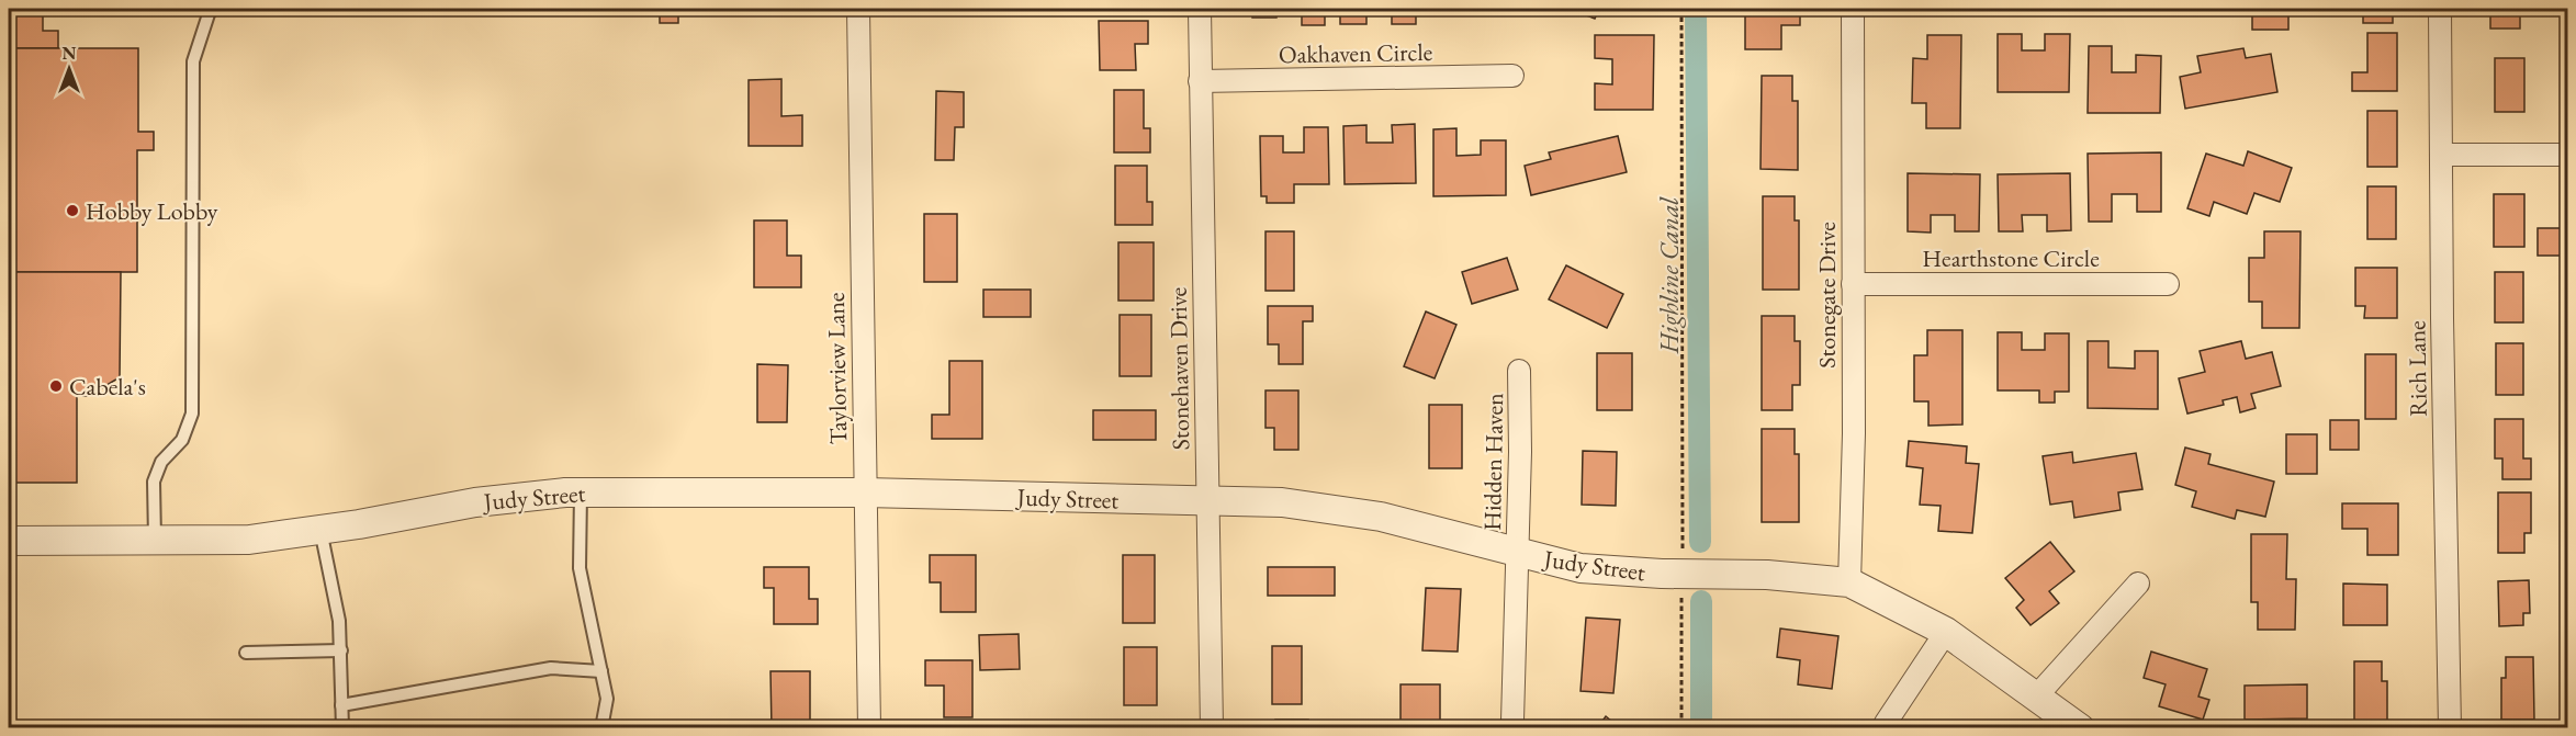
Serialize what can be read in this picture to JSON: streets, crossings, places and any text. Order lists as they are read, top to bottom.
{
  "streets": {
    "street": [
      "Oakhaven Circle",
      "Hearthstone Circle",
      "Stonegate Drive",
      "Taylorview Lane",
      "Stonehaven Drive",
      "Rich Lane",
      "Hidden Haven",
      "Judy Street"
    ]
  },
  "crossings": [
    ["Oakhaven Circle", "Stonehaven Drive"],
    ["Hearthstone Circle", "Stonegate Drive"],
    ["Stonegate Drive", "Judy Street"],
    ["Taylorview Lane", "Judy Street"],
    ["Stonehaven Drive", "Judy Street"],
    ["Hidden Haven", "Judy Street"]
  ],
  "water": ["Highline Canal"],
  "places": ["Hobby Lobby", "Cabela's"],
  "north": "top"
}
